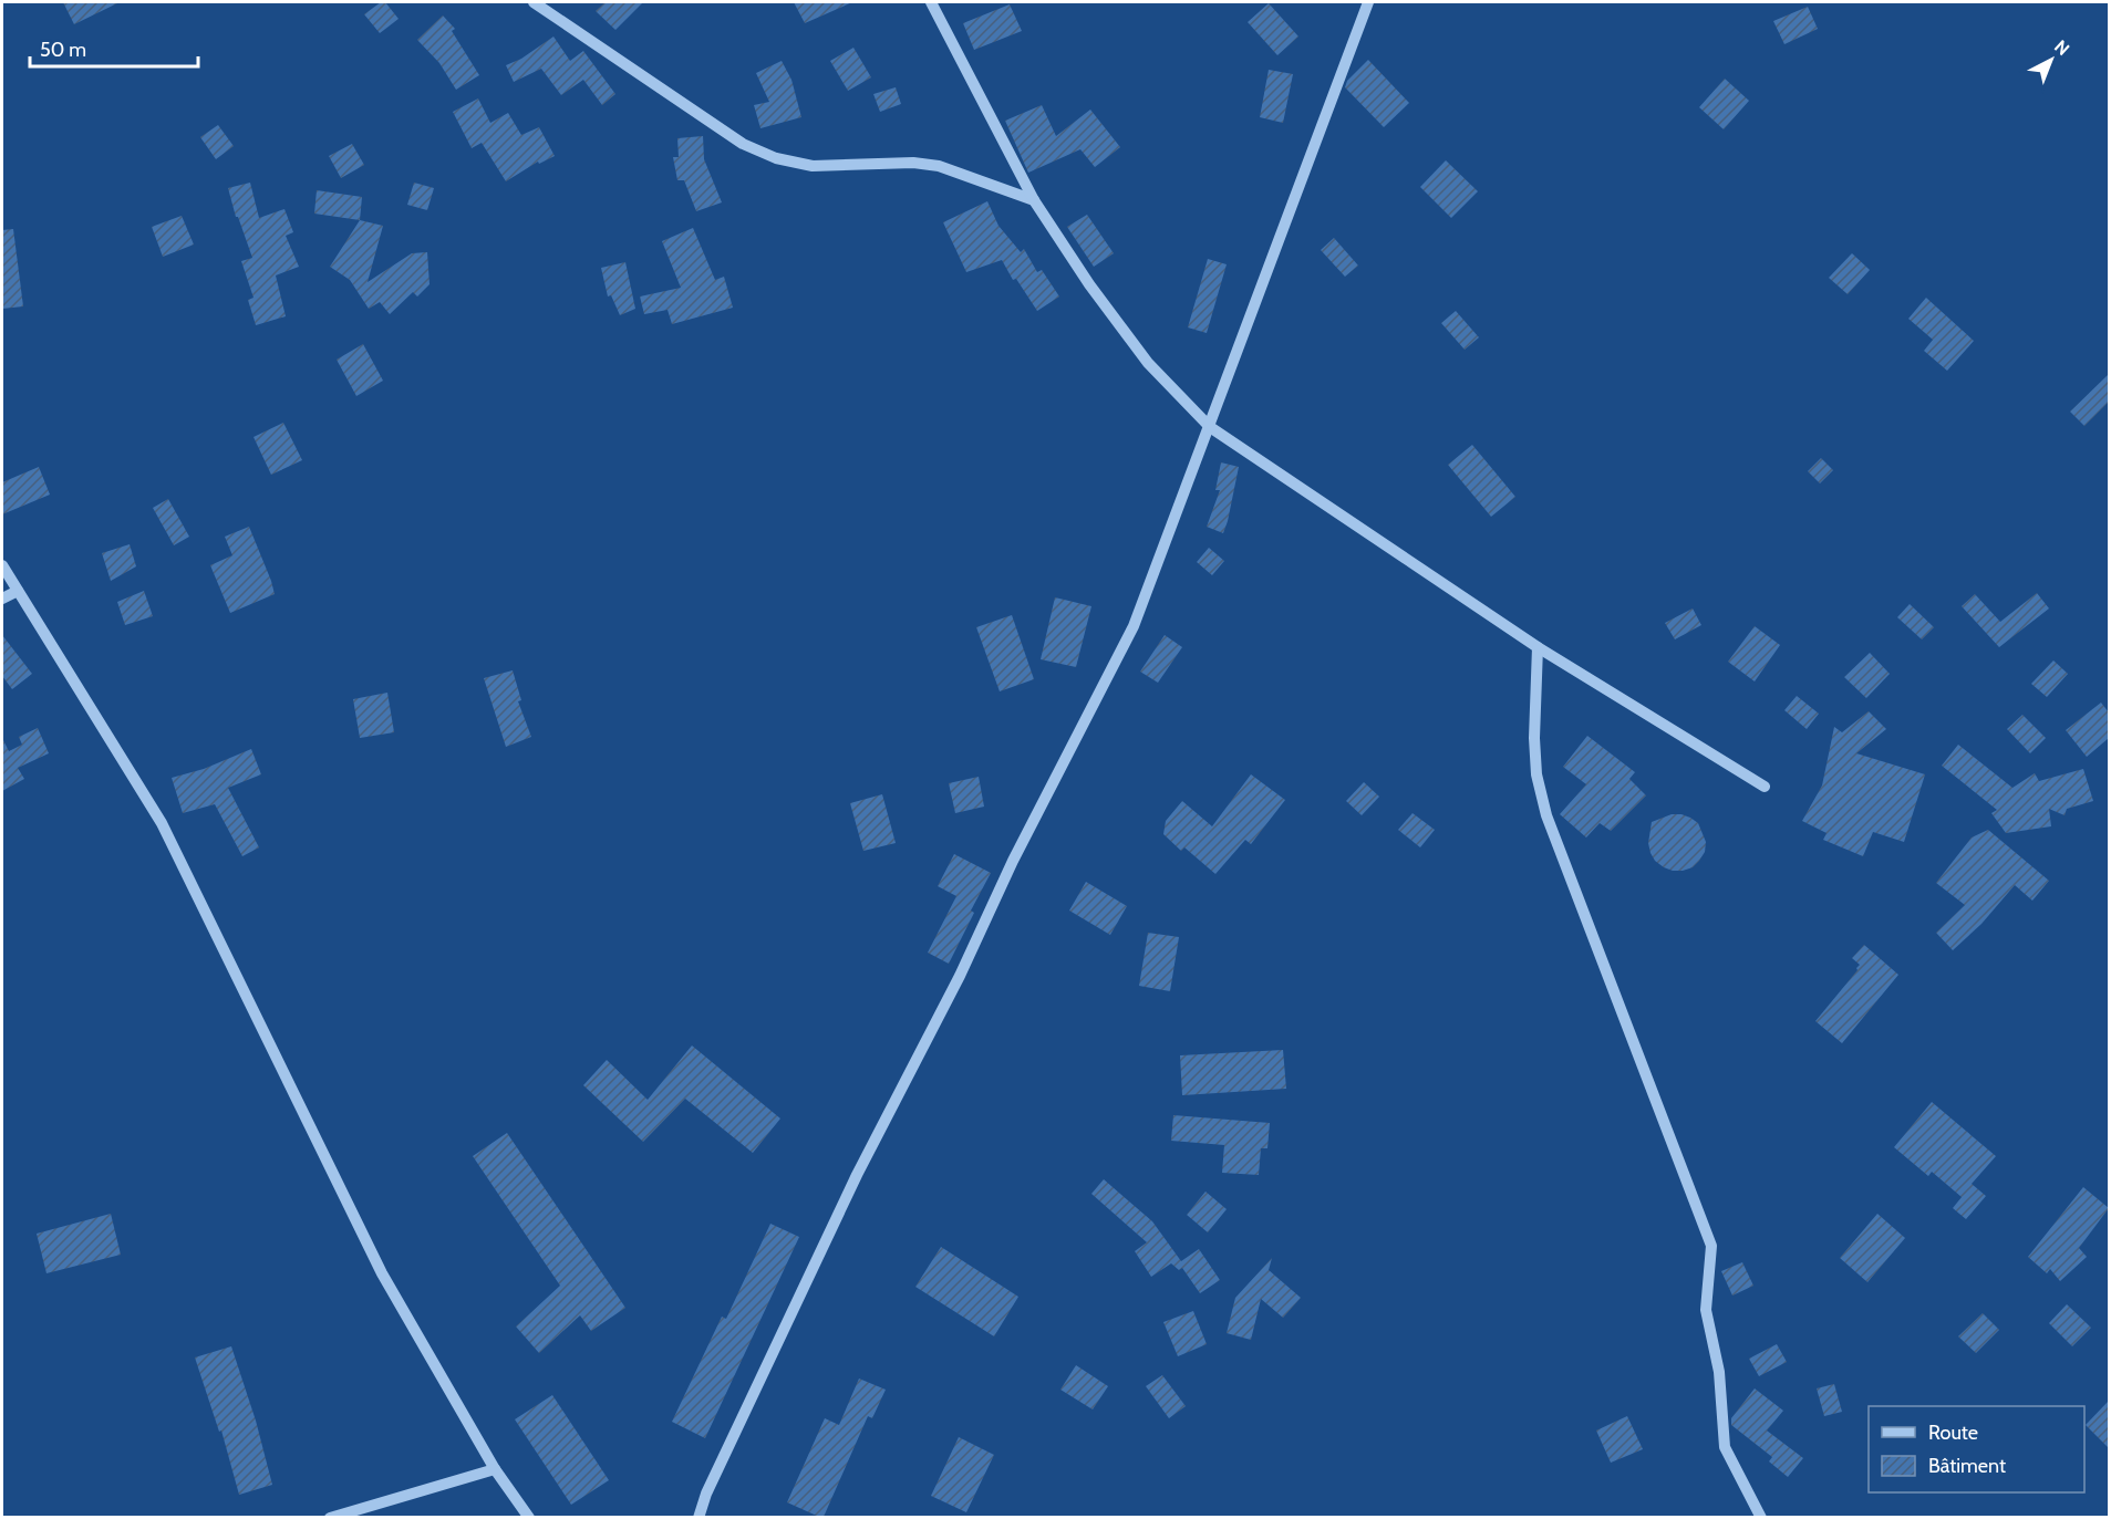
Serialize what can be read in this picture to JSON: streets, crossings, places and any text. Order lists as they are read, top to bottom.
{
  "legend": ["Route", "Bâtiment"],
  "scale_bar": "50 m",
  "north": "top right"
}
